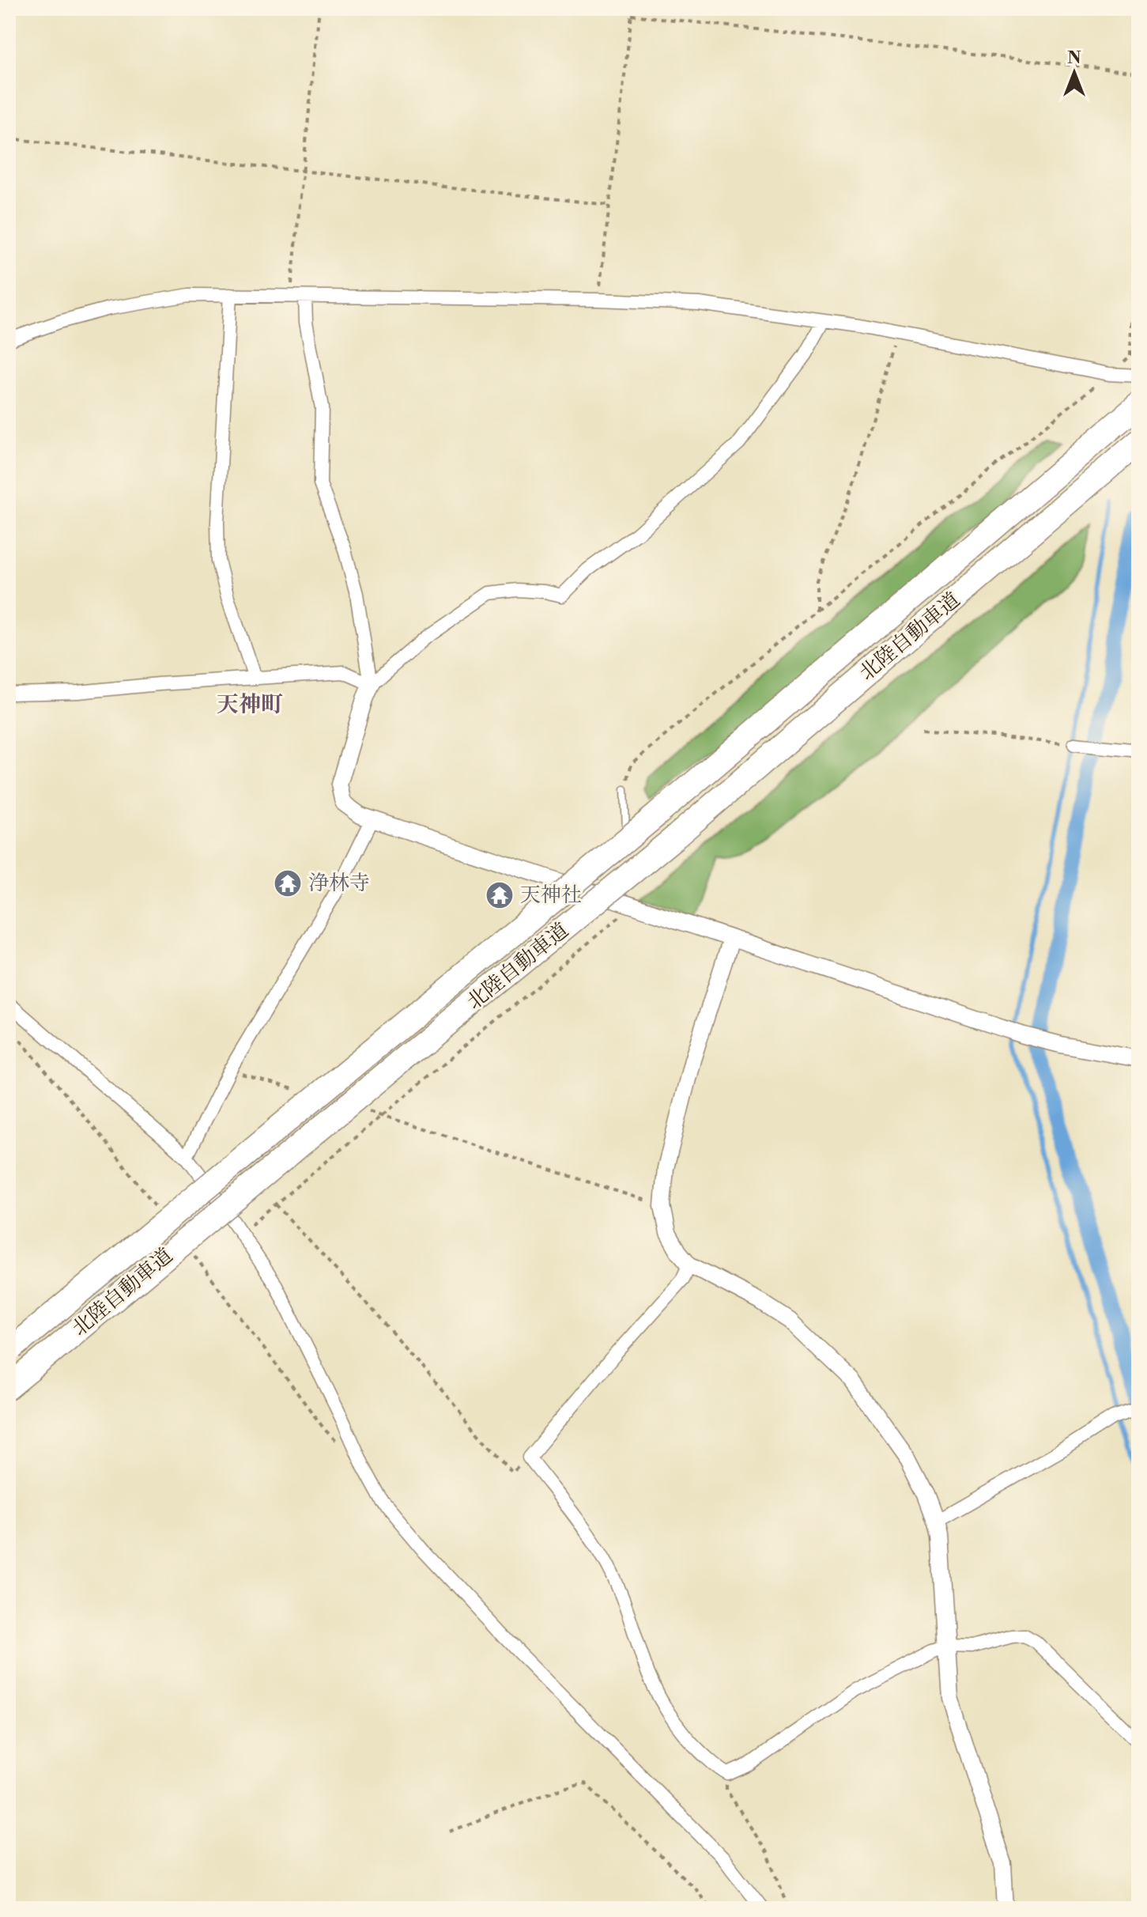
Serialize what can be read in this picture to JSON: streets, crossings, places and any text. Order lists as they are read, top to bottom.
{
  "streets": {
    "highway": ["北陸自動車道"]
  },
  "districts": ["天神町"],
  "places": {
    "temple": ["浄林寺", "天神社"]
  },
  "north": "top"
}
